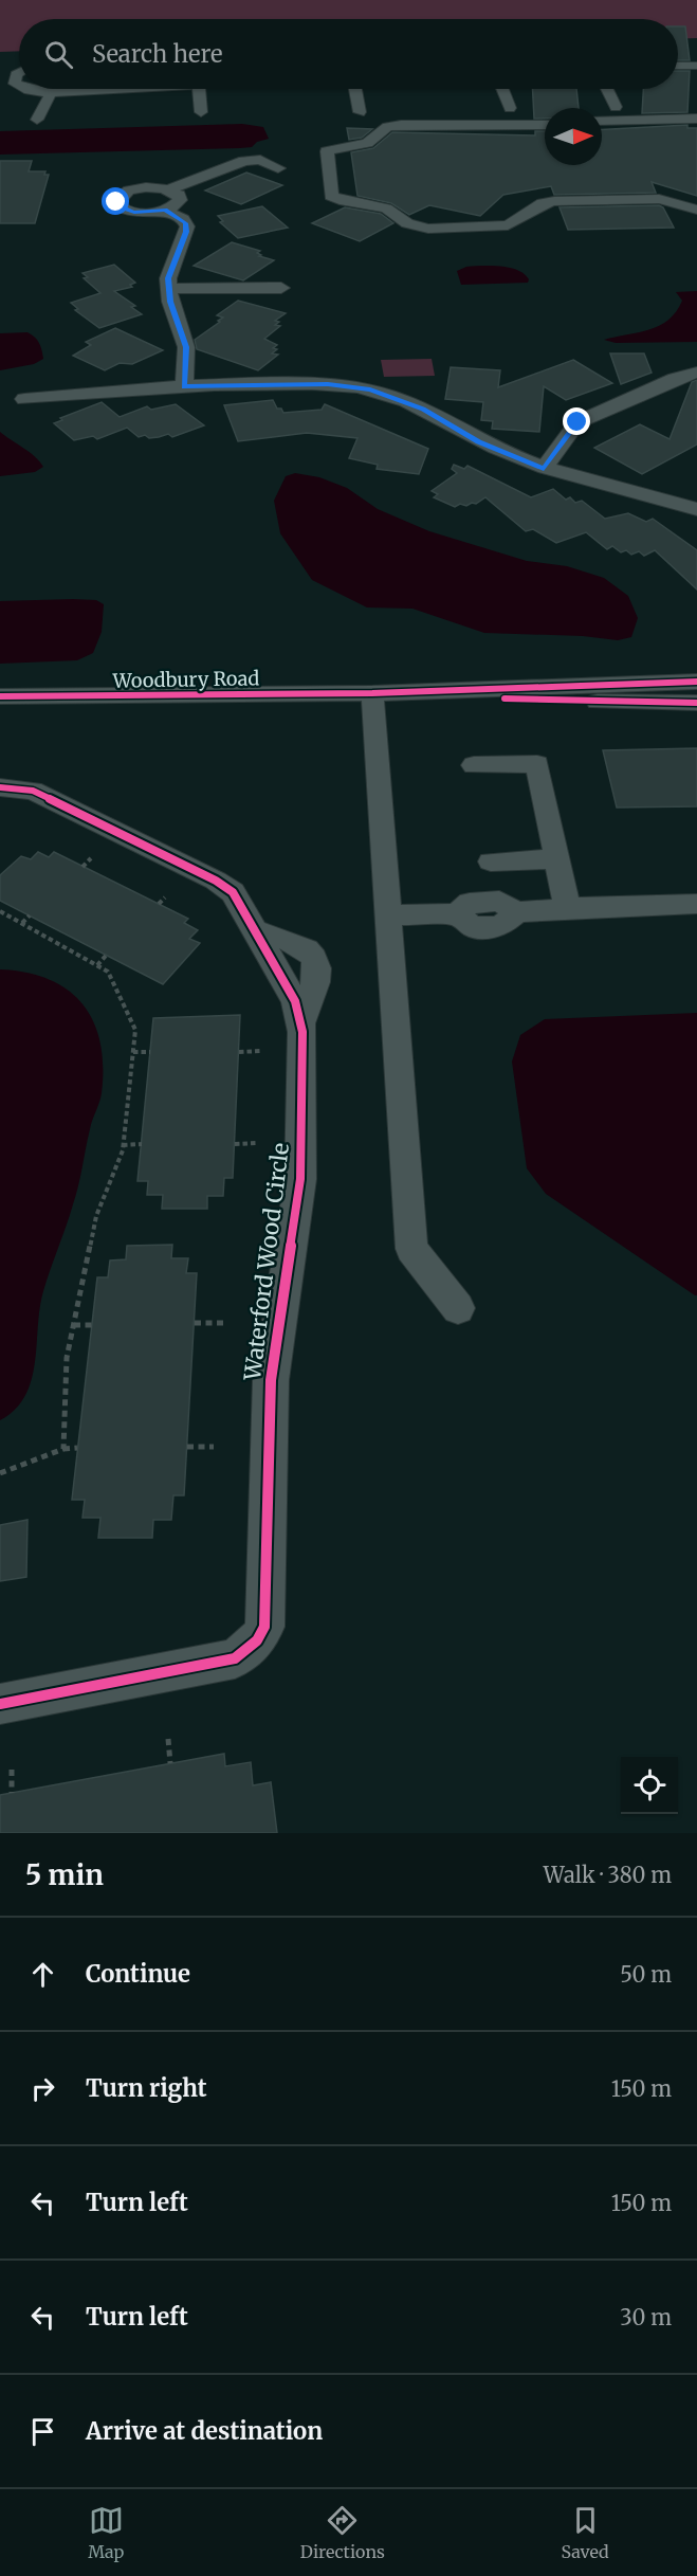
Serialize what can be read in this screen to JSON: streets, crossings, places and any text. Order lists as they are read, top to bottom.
{
  "streets": {
    "street": ["Woodbury Road", "Waterford Wood Circle"]
  },
  "north": "right",
  "page": {
    "search": "Search here",
    "heading": ["5 min", "Walk · 380 m"],
    "list": [
      ["Continue", "50 m"],
      ["Turn right", "150 m"],
      ["Turn left", "150 m"],
      ["Turn left", "30 m"],
      "Arrive at destination"
    ],
    "nav": ["Map", "Directions", "Saved"]
  }
}
